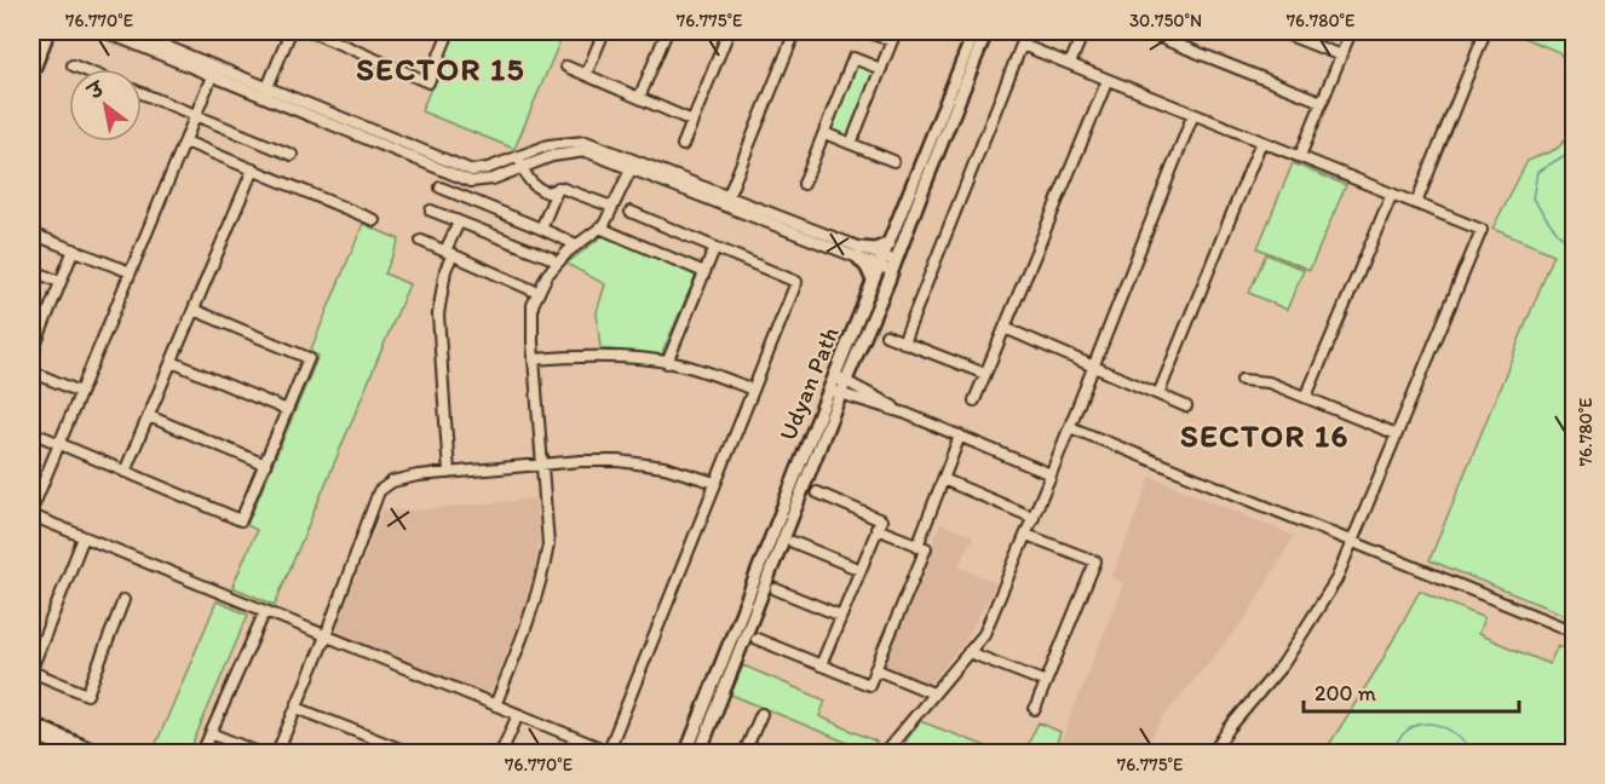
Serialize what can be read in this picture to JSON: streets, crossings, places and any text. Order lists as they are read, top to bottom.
{
  "streets": {
    "main road": ["Udyan Path"]
  },
  "districts": ["SECTOR 15", "SECTOR 16"],
  "scale_bar": "200 m",
  "north": "top left",
  "coordinates": [
    "76.770°E",
    "76.775°E",
    "30.750°N",
    "76.780°E"
  ]
}
